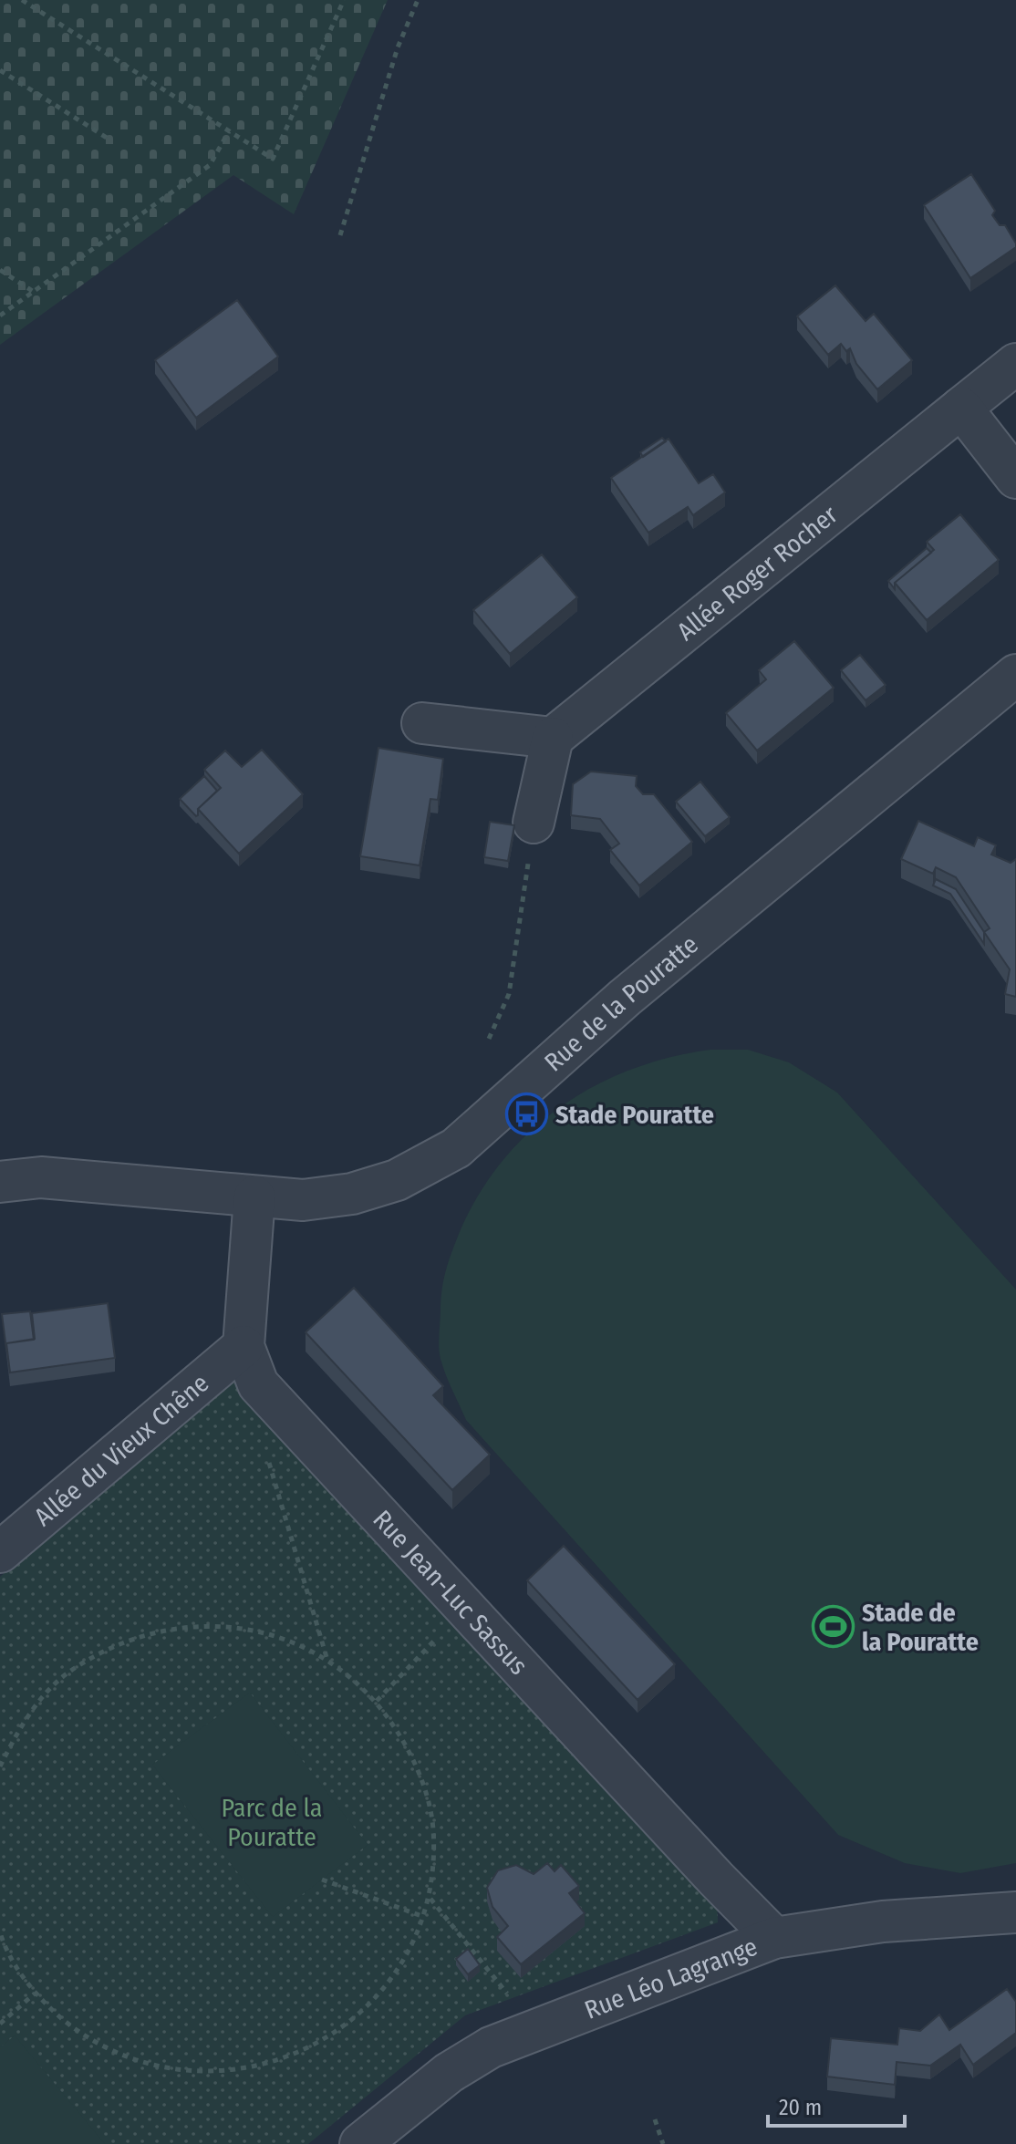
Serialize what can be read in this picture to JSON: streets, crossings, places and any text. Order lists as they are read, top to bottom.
{
  "streets": {
    "street": [
      "Allée Roger Rocher",
      "Rue de la Pouratte",
      "Allée du Vieux Chêne",
      "Rue Jean-Luc Sassus",
      "Rue Léo Lagrange"
    ]
  },
  "crossings": [
    ["Rue de la Pouratte", "Rue Jean-Luc Sassus"],
    ["Allée du Vieux Chêne", "Rue Jean-Luc Sassus"],
    ["Rue Jean-Luc Sassus", "Rue Léo Lagrange"]
  ],
  "parks": ["Parc de la Pouratte"],
  "places": {
    "bus stop": ["Stade Pouratte"],
    "sports": ["Stade de la Pouratte"]
  },
  "scale_bar": "20 m"
}
